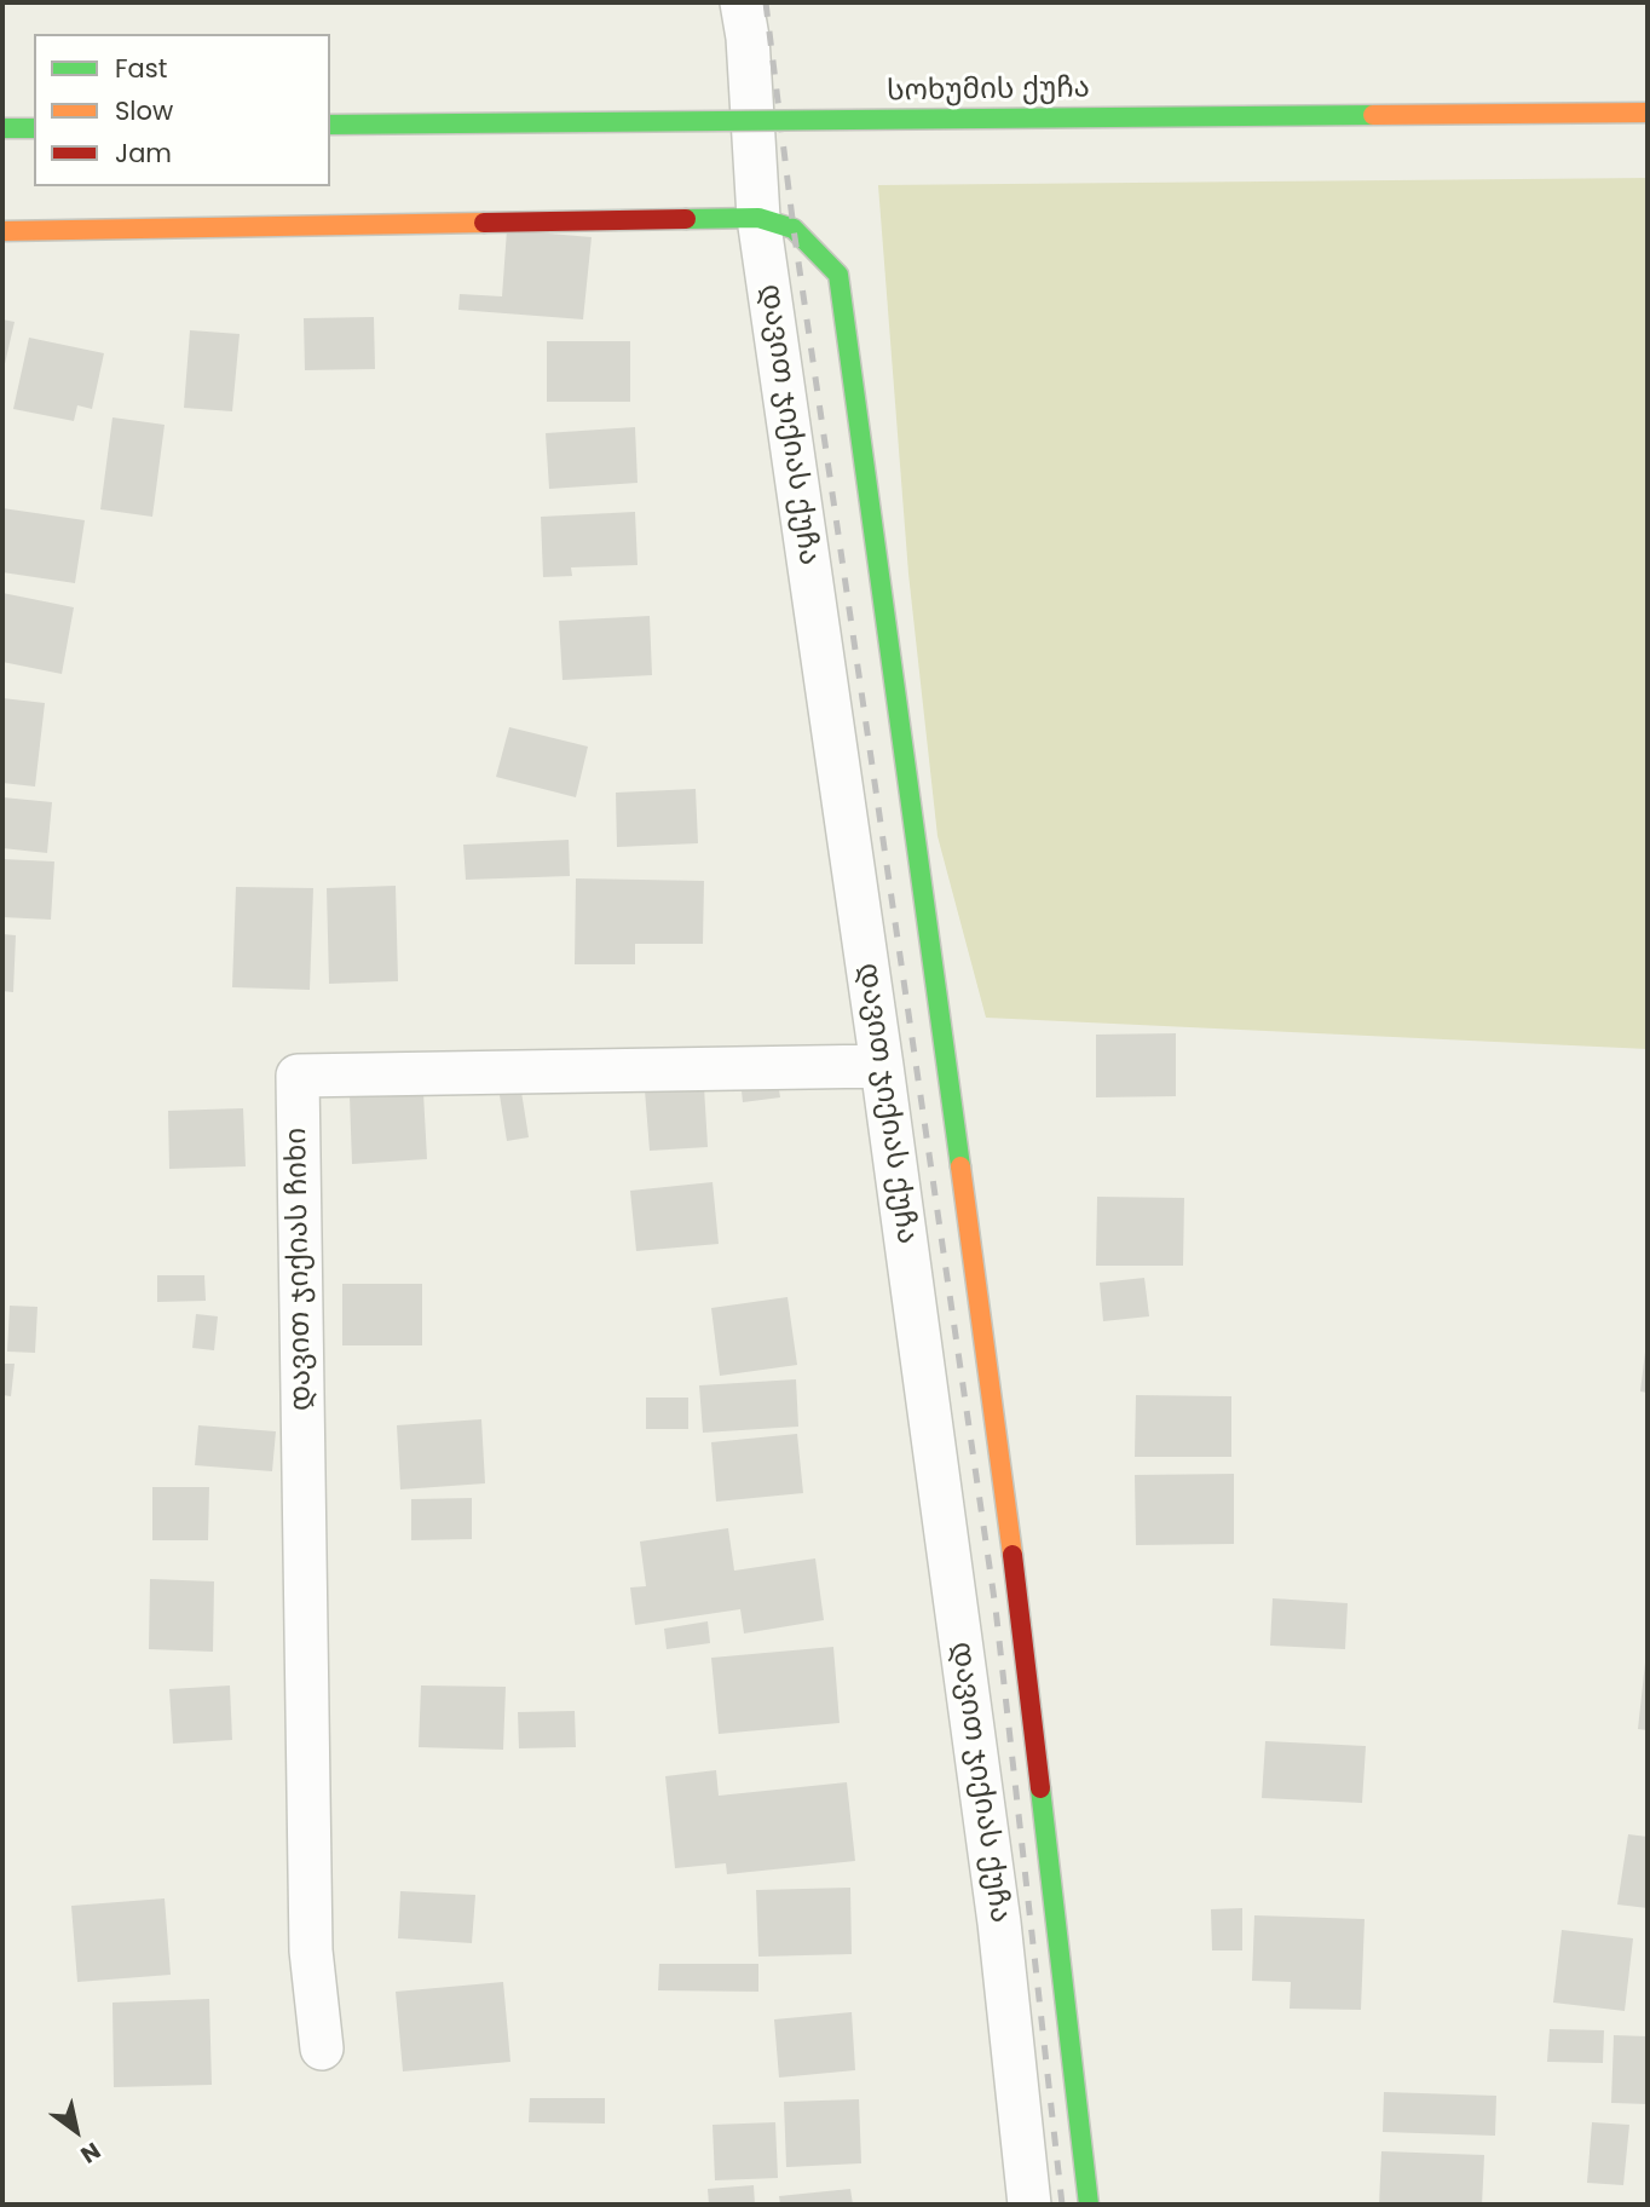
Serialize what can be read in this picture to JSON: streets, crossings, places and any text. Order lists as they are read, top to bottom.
{
  "streets": {
    "main road": ["სოხუმის ქუჩა", "დავით ჯიქიას ქუჩა"],
    "street": ["დავით ჯიქიას ჩიხი"]
  },
  "crossings": [
    ["დავით ჯიქიას ქუჩა", "დავით ჯიქიას ჩიხი"]
  ],
  "legend": ["Fast", "Slow", "Jam"],
  "north": "bottom right"
}
